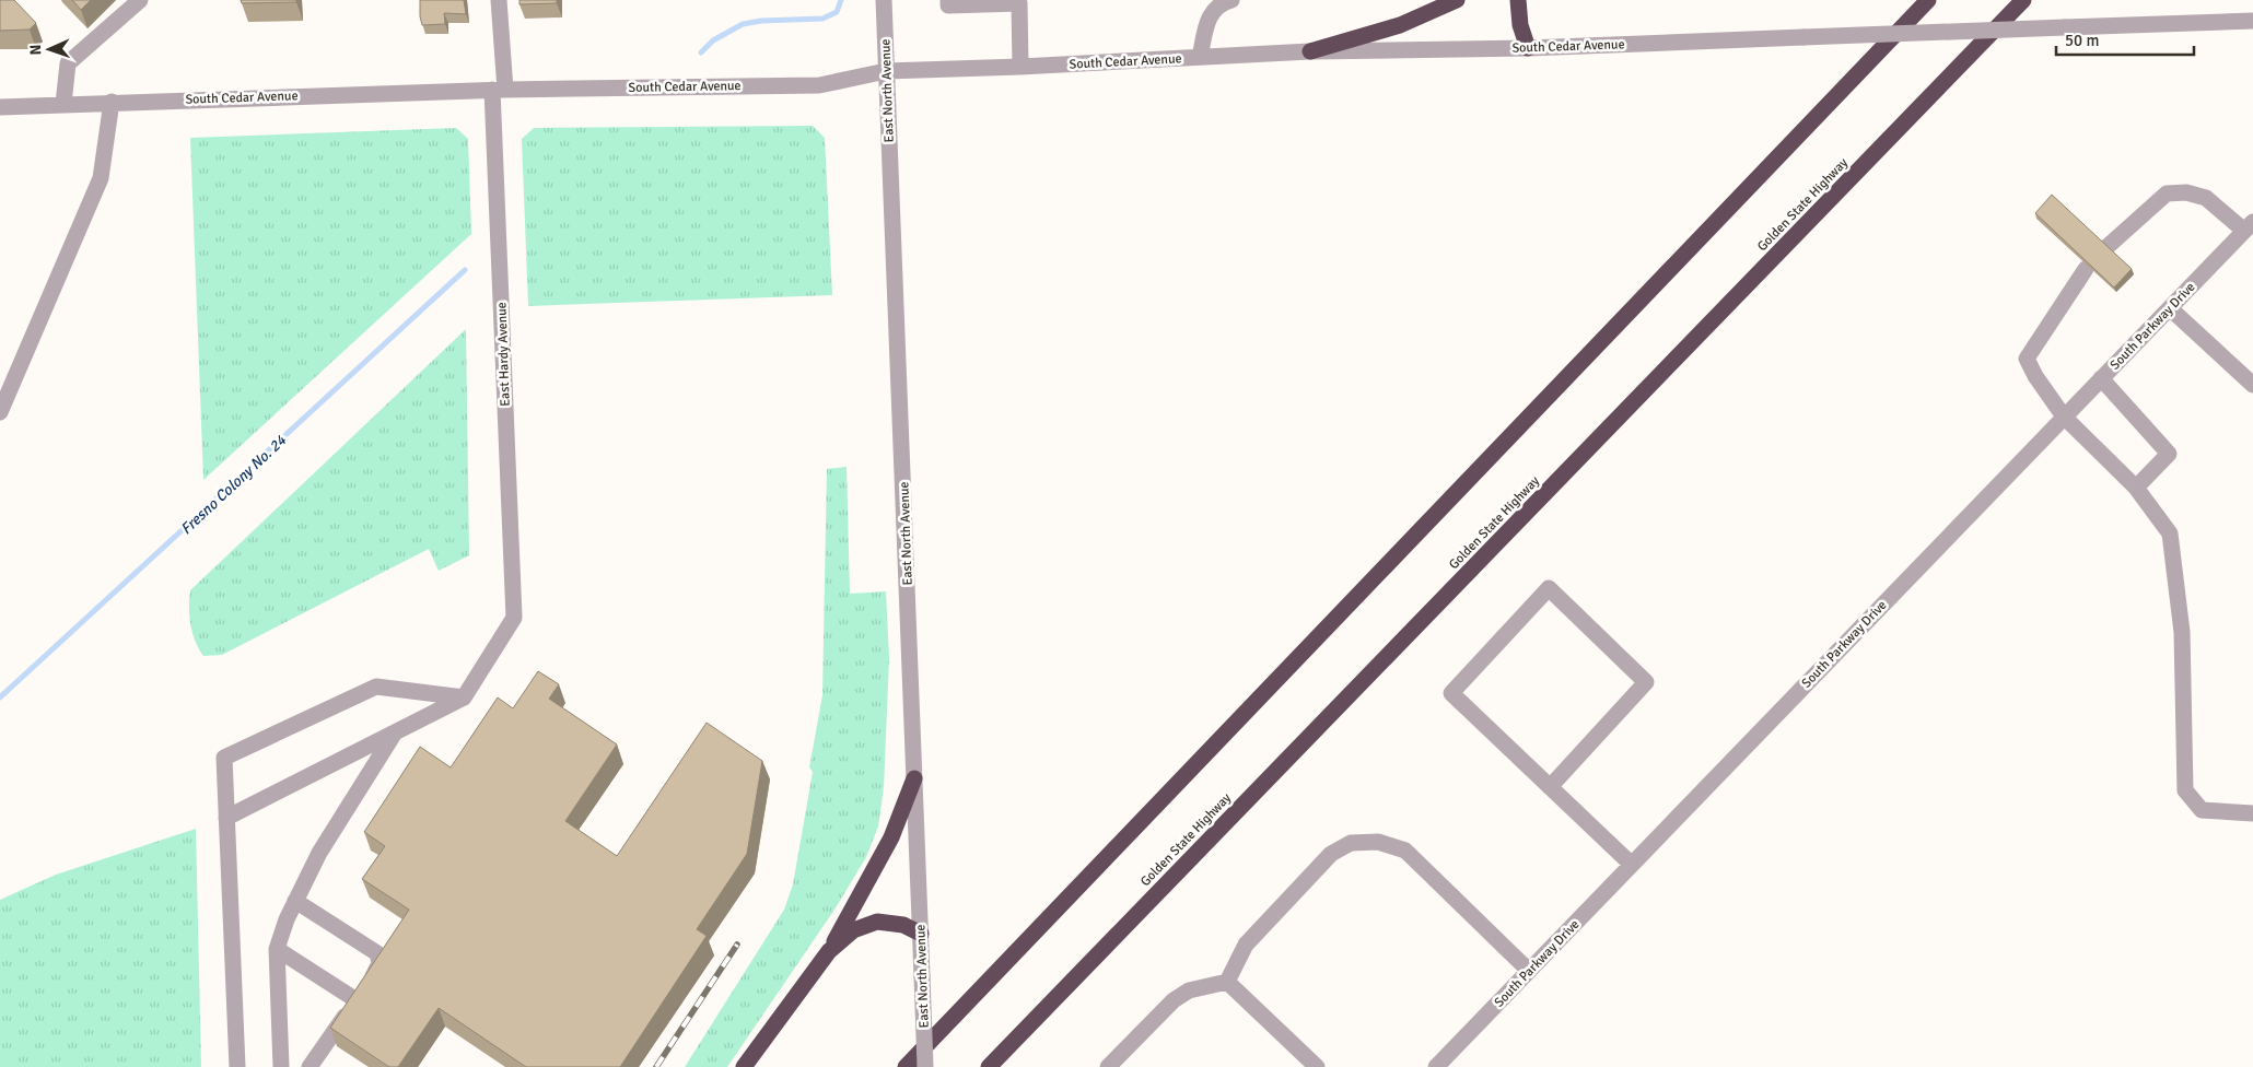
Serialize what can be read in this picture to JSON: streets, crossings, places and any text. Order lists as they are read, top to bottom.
{
  "streets": {
    "highway": ["Golden State Highway"],
    "street": [
      "South Cedar Avenue",
      "East North Avenue",
      "South Parkway Drive",
      "East Hardy Avenue"
    ]
  },
  "crossings": [
    ["South Cedar Avenue", "East North Avenue"],
    ["South Cedar Avenue", "East Hardy Avenue"]
  ],
  "water": ["Fresno Colony No. 24"],
  "scale_bar": "50 m",
  "north": "left"
}
